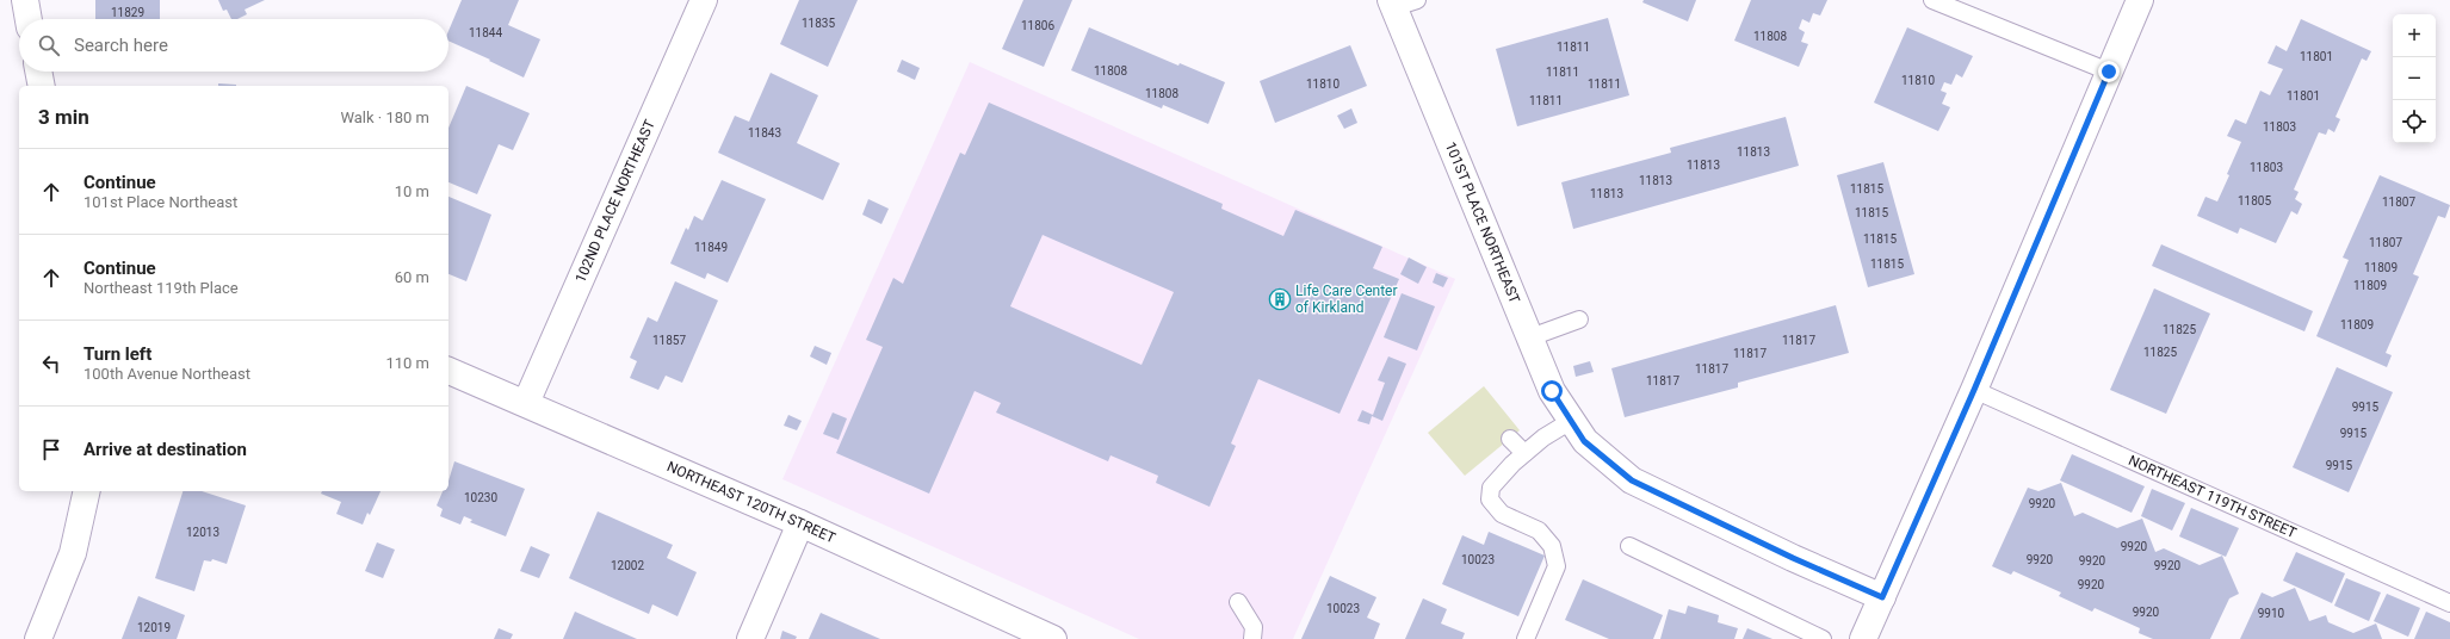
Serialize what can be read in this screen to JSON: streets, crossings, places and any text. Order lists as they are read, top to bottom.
{
  "streets": {
    "street": ["102ND PLACE NORTHEAST", "101ST PLACE NORTHEAST", "NORTHEAST 120TH STREET"],
    "lane": ["NORTHEAST 119TH STREET"]
  },
  "crossings": [
    ["102ND PLACE NORTHEAST", "NORTHEAST 120TH STREET"]
  ],
  "places": {
    "building": ["Life Care Center of Kirkland"]
  },
  "house_numbers": [
    "11829",
    "11835",
    "11806",
    "11844",
    "11808",
    "11811",
    "11801",
    "11808",
    "11811",
    "11810",
    "11810",
    "11811",
    "11808",
    "11801",
    "11811",
    "11803",
    "11843",
    "11813",
    "11813",
    "11803",
    "11813",
    "11815",
    "11813",
    "11805",
    "11807",
    "11815",
    "11815",
    "11807",
    "11849",
    "11815",
    "11809",
    "11809",
    "11809",
    "11825",
    "11857",
    "11817",
    "11825",
    "11817",
    "11817",
    "11817",
    "9915",
    "9915",
    "9915",
    "10230",
    "9920",
    "12013",
    "9920",
    "10023",
    "9920",
    "9920",
    "12002",
    "9920",
    "9920",
    "10023",
    "9920",
    "9910",
    "12019"
  ],
  "page": {
    "map_buttons": ["+", "−"],
    "search": "Search here",
    "heading": ["3 min", "Walk · 180 m"],
    "list": [
      ["Continue", "101st Place Northeast", "10 m"],
      ["Continue", "Northeast 119th Place", "60 m"],
      ["Turn left", "100th Avenue Northeast", "110 m"],
      "Arrive at destination"
    ]
  }
}
